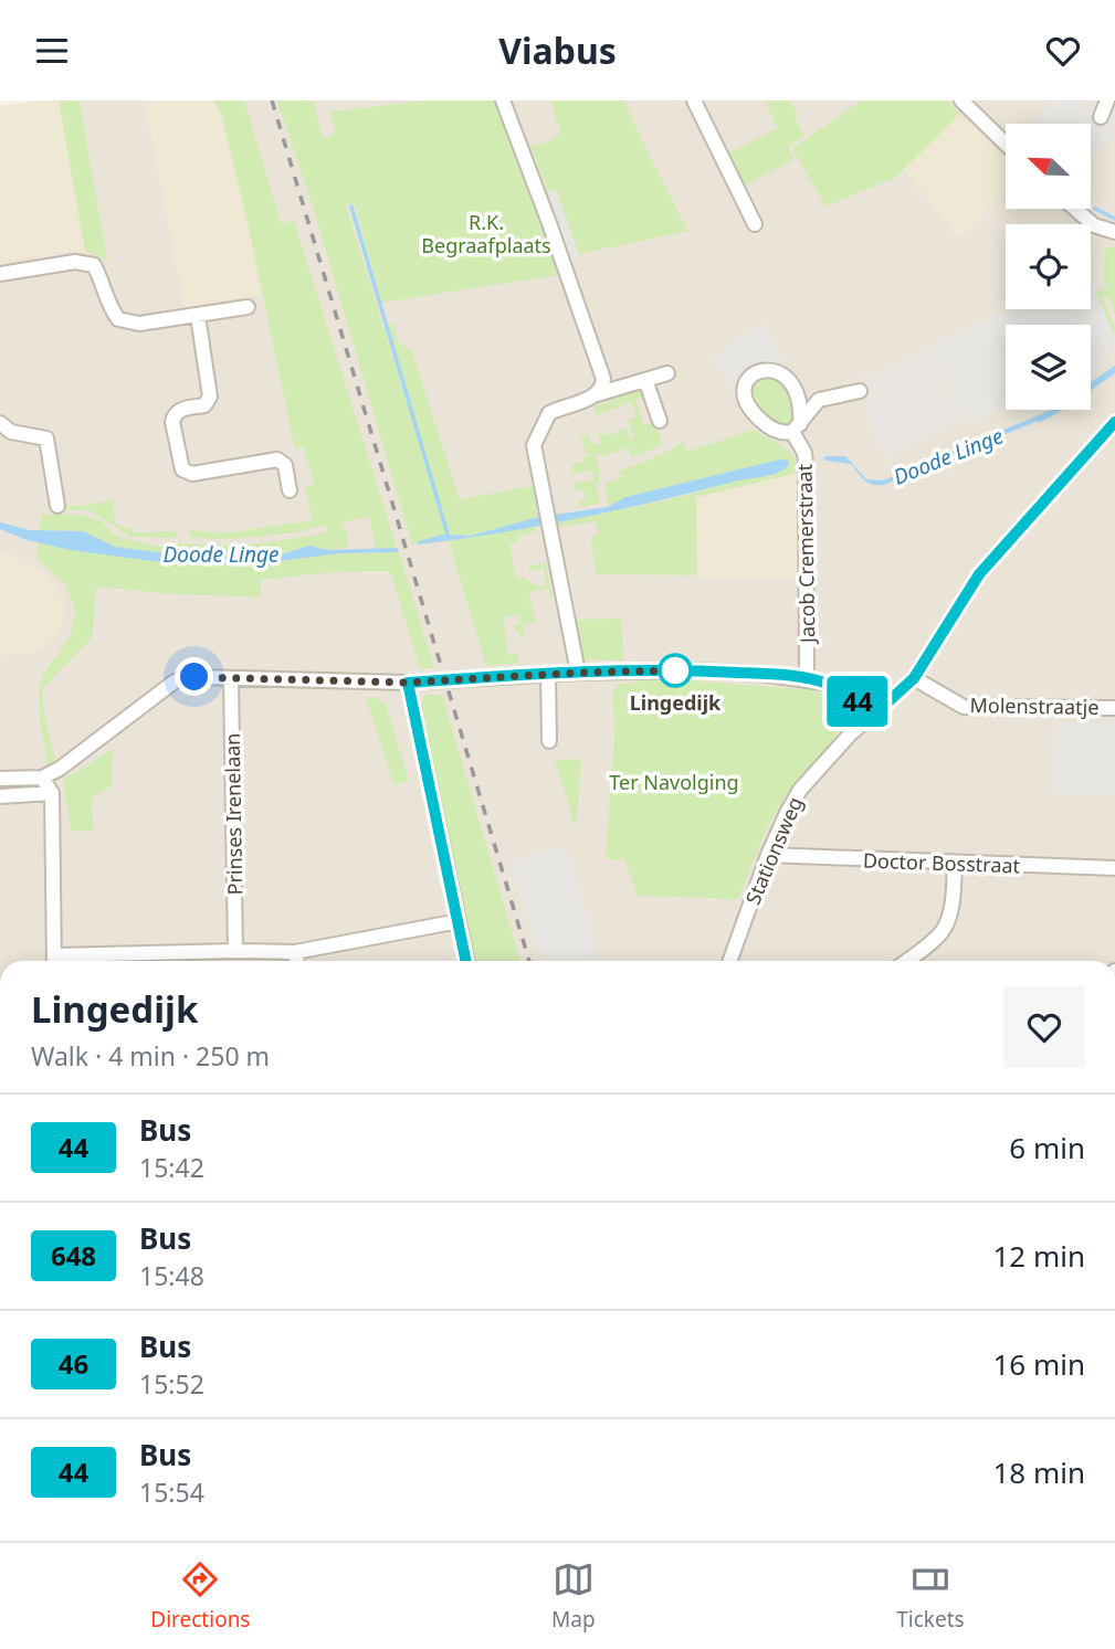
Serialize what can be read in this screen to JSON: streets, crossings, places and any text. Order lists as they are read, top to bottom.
{
  "streets": {
    "street": [
      "Jacob Cremerstraat",
      "Molenstraatje",
      "Prinses Irenelaan",
      "Stationsweg",
      "Doctor Bosstraat"
    ]
  },
  "crossings": [
    ["Molenstraatje", "Stationsweg"],
    ["Stationsweg", "Doctor Bosstraat"]
  ],
  "water": ["Doode Linge"],
  "parks": ["R.K. Begraafplaats", "Ter Navolging"],
  "places": ["Lingedijk"],
  "lines": ["bus line 44"],
  "north": "top left",
  "page": {
    "header": "Viabus",
    "on_map": "44",
    "heading": ["Lingedijk", "Walk · 4 min · 250 m"],
    "list": [
      {
        "mark": "44",
        "name": "Bus",
        "note": "15:42",
        "value": "6 min"
      },
      {
        "mark": "648",
        "name": "Bus",
        "note": "15:48",
        "value": "12 min"
      },
      {
        "mark": "46",
        "name": "Bus",
        "note": "15:52",
        "value": "16 min"
      },
      {
        "mark": "44",
        "name": "Bus",
        "note": "15:54",
        "value": "18 min"
      }
    ],
    "tabs": ["Directions", "Map", "Tickets"]
  }
}
